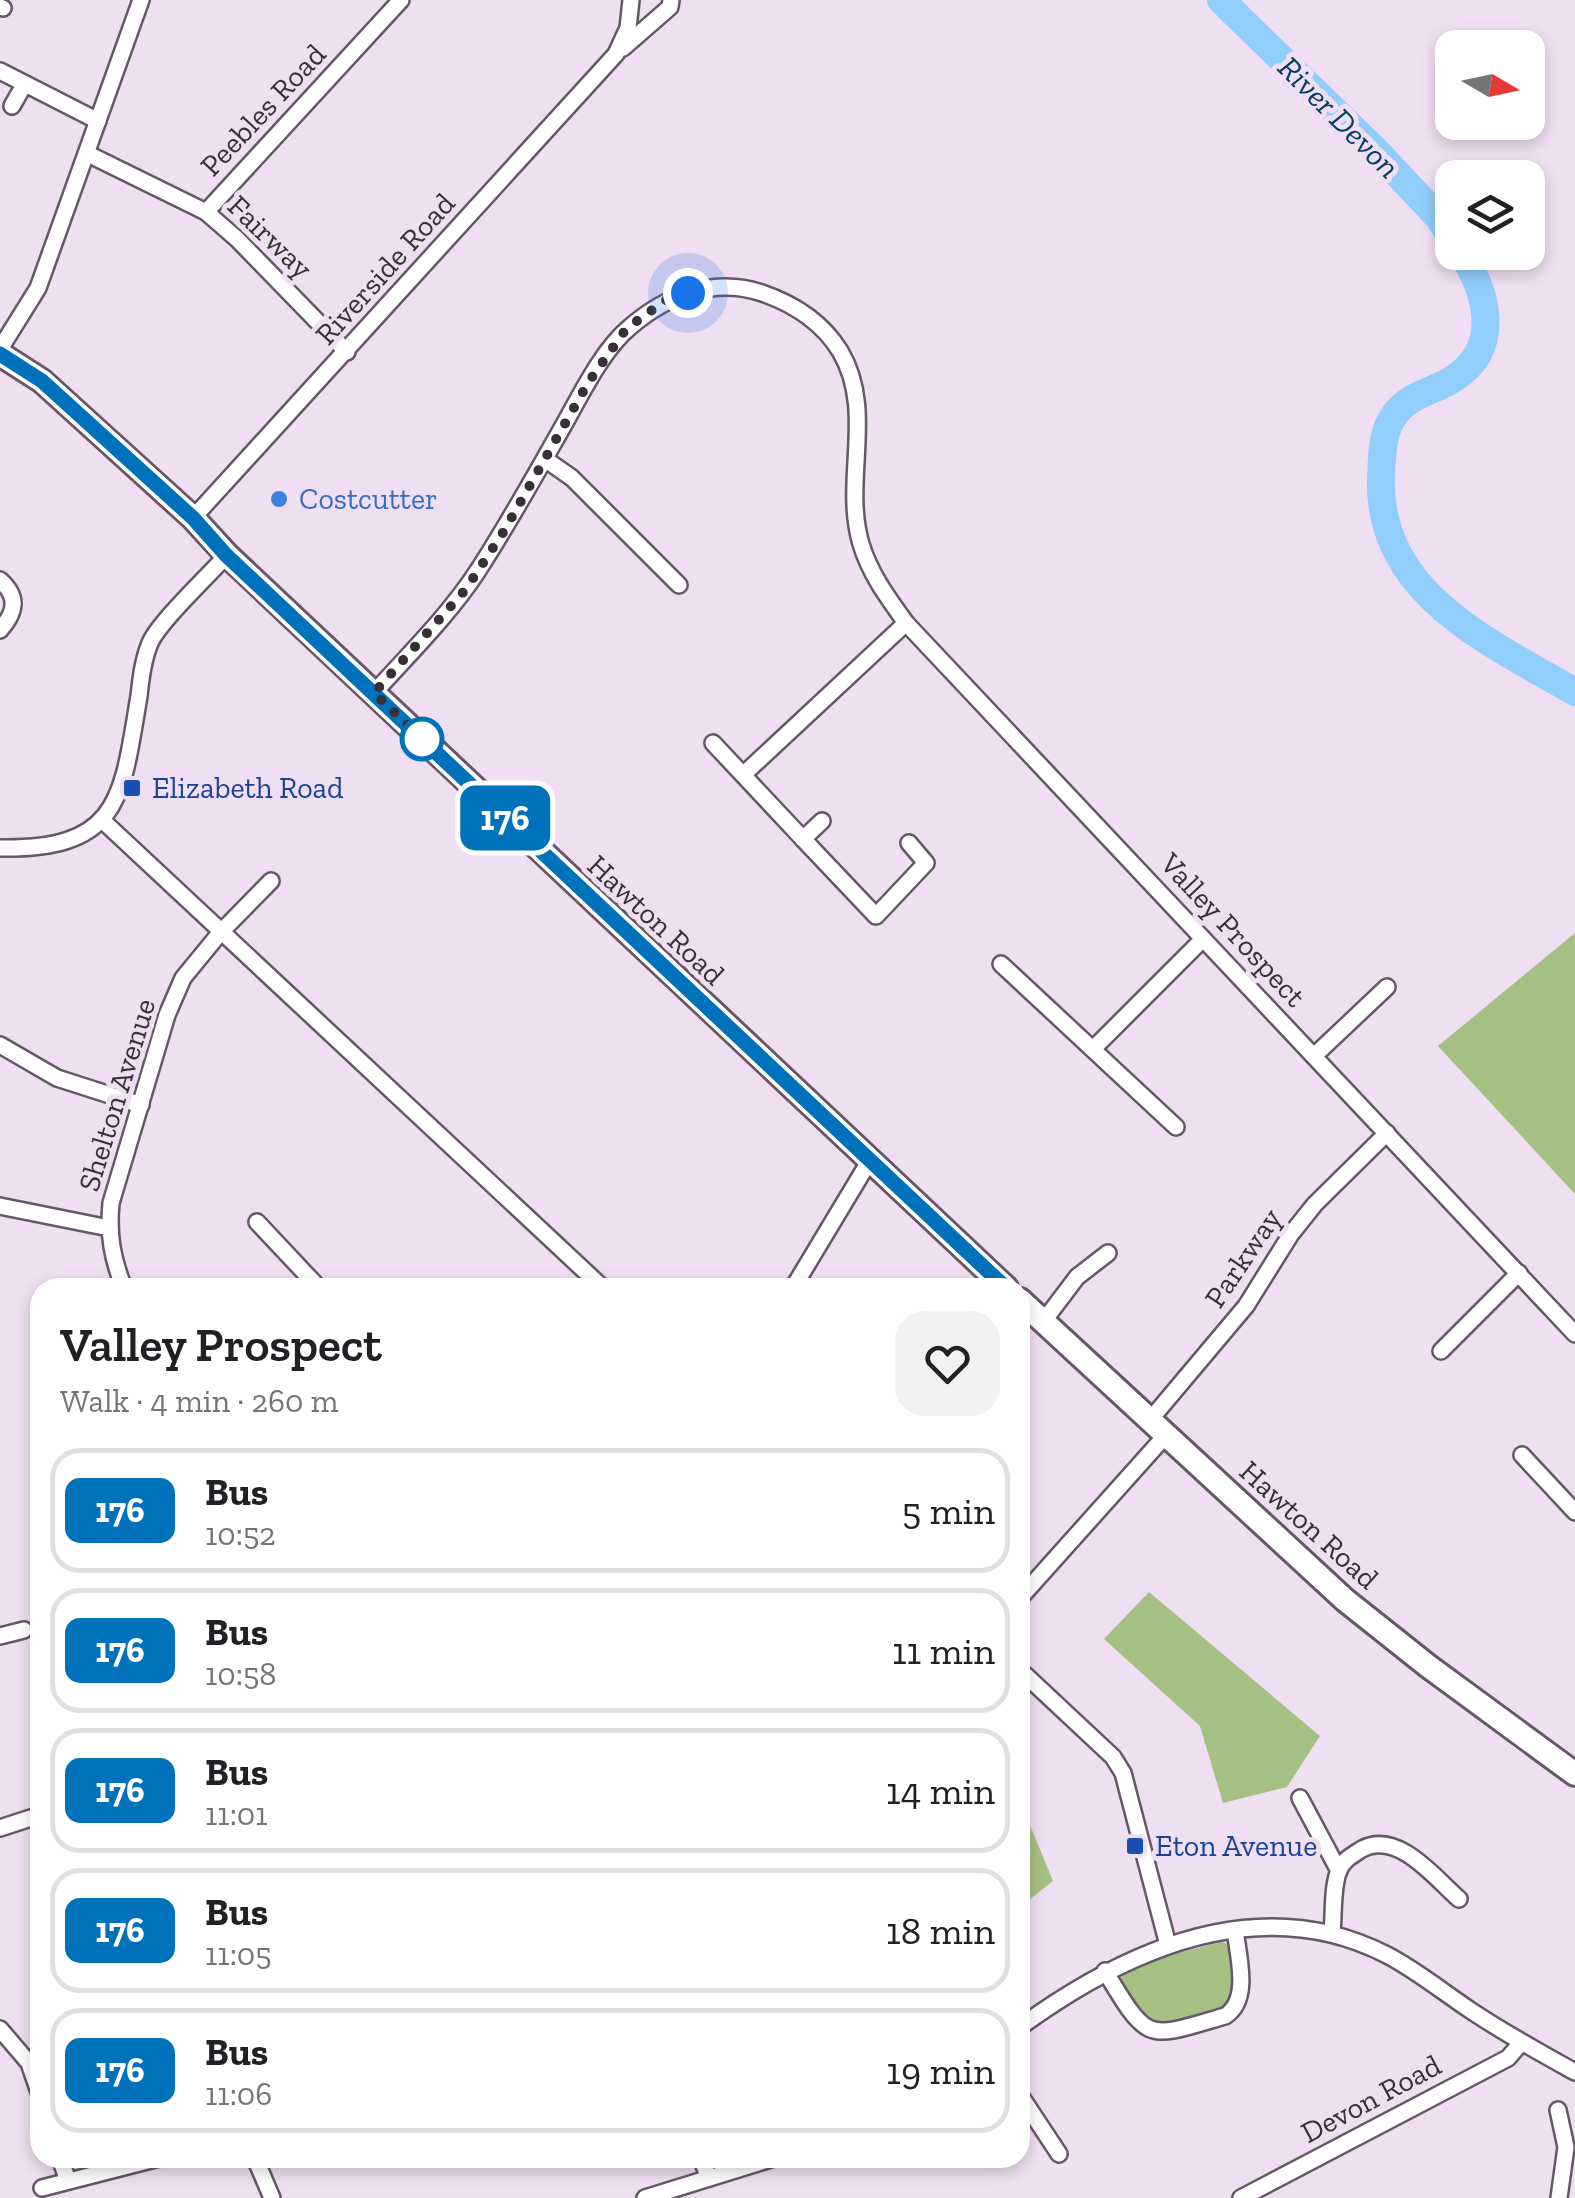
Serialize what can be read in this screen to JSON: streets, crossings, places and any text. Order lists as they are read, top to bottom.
{
  "streets": {
    "street": [
      "Peebles Road",
      "Fairway",
      "Riverside Road",
      "Hawton Road",
      "Valley Prospect",
      "Shelton Avenue",
      "Parkway",
      "Devon Road"
    ]
  },
  "crossings": [
    ["Peebles Road", "Fairway"],
    ["Fairway", "Riverside Road"],
    ["Riverside Road", "Hawton Road"],
    ["Hawton Road", "Valley Prospect"],
    ["Hawton Road", "Parkway"],
    ["Valley Prospect", "Parkway"]
  ],
  "water": ["River Devon"],
  "places": {
    "other": ["Costcutter"],
    "transit": ["Elizabeth Road", "Eton Avenue"]
  },
  "lines": ["bus line 176"],
  "north": "right",
  "page": {
    "on_map": "176",
    "heading": ["Valley Prospect", "Walk · 4 min · 260 m"],
    "list": [
      {
        "mark": "176",
        "name": "Bus",
        "note": "10:52",
        "value": "5 min"
      },
      {
        "mark": "176",
        "name": "Bus",
        "note": "10:58",
        "value": "11 min"
      },
      {
        "mark": "176",
        "name": "Bus",
        "note": "11:01",
        "value": "14 min"
      },
      {
        "mark": "176",
        "name": "Bus",
        "note": "11:05",
        "value": "18 min"
      },
      {
        "mark": "176",
        "name": "Bus",
        "note": "11:06",
        "value": "19 min"
      }
    ]
  }
}
